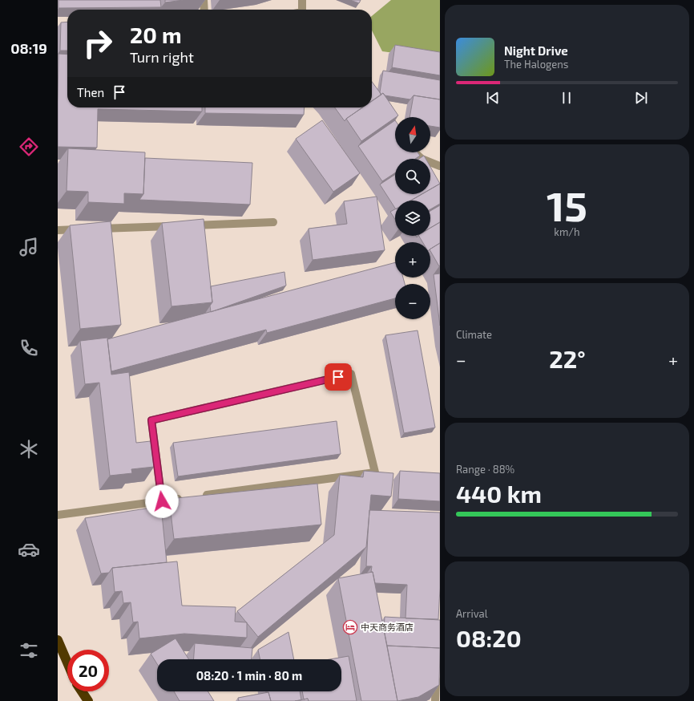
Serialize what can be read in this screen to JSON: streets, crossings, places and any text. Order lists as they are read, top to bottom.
{
  "places": {
    "hotel": ["中天商务酒店"]
  },
  "north": "top",
  "page": {
    "tabs": "08:19",
    "turn": ["20 m", "Turn right"],
    "song": ["Night Drive", "The Halogens"],
    "then": "Then",
    "map_buttons": ["+", "−"],
    "tile": [
      ["15", "km/h"],
      "Climate",
      ["Range · 88%", "440 km"],
      ["Arrival", "08:20"]
    ],
    "heat": ["−", "22°", "+"],
    "limit": "20",
    "trip": "08:20 · 1 min · 80 m"
  }
}
